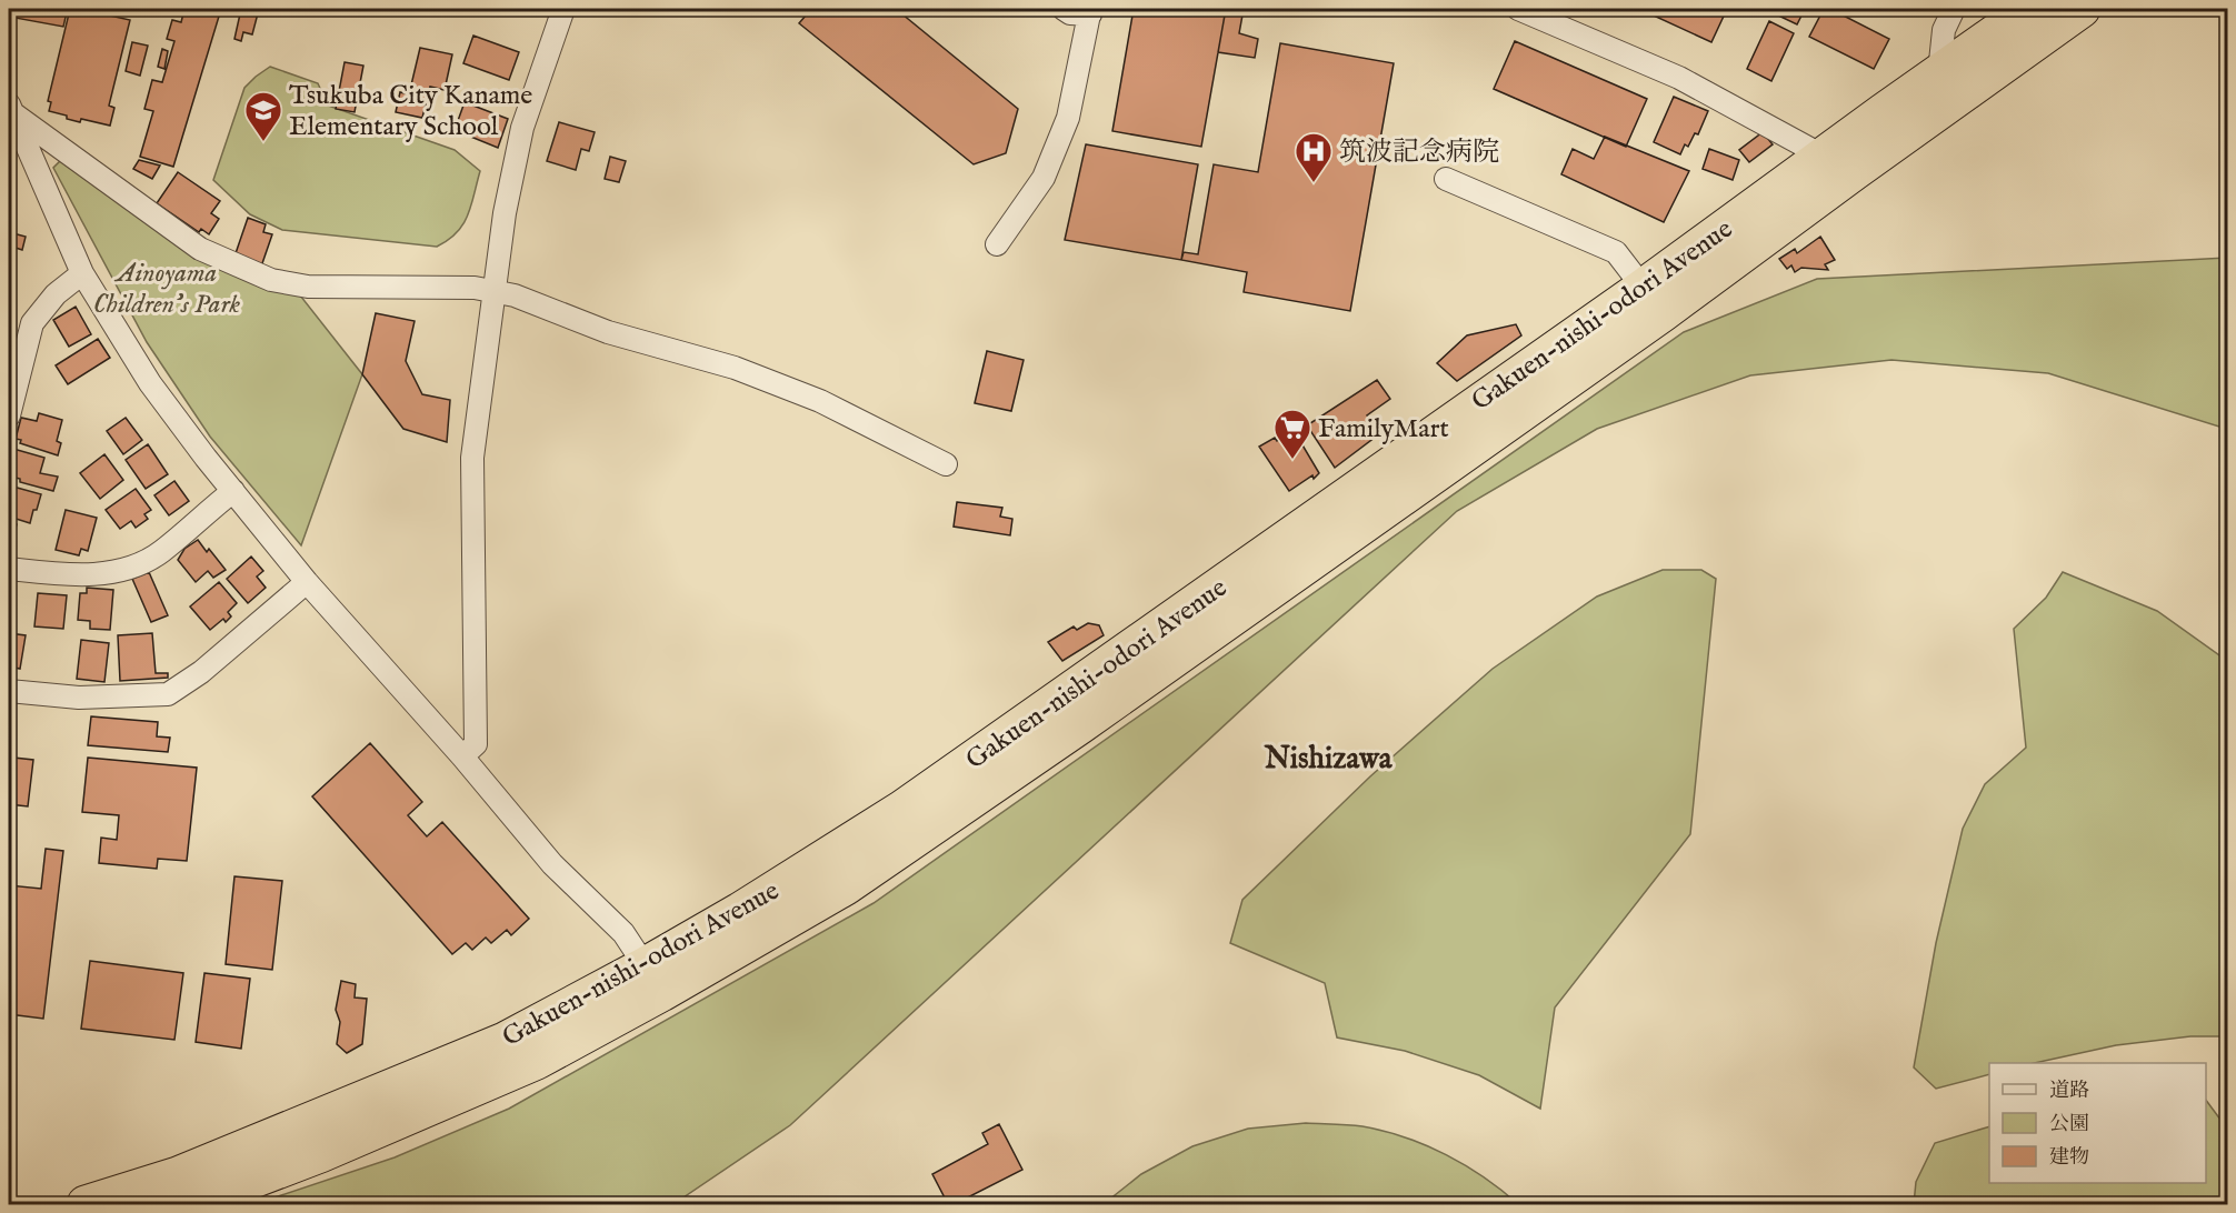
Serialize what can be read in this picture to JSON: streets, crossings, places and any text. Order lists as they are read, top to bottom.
{
  "streets": {
    "highway": ["Gakuen-nishi-odori Avenue"]
  },
  "districts": ["Nishizawa"],
  "parks": ["Ainoyama Children's Park"],
  "places": {
    "school or university": ["Tsukuba City Kaname Elementary School"],
    "hospital": ["筑波記念病院"],
    "supermarket": ["FamilyMart"]
  },
  "legend": ["道路", "公園", "建物"]
}
